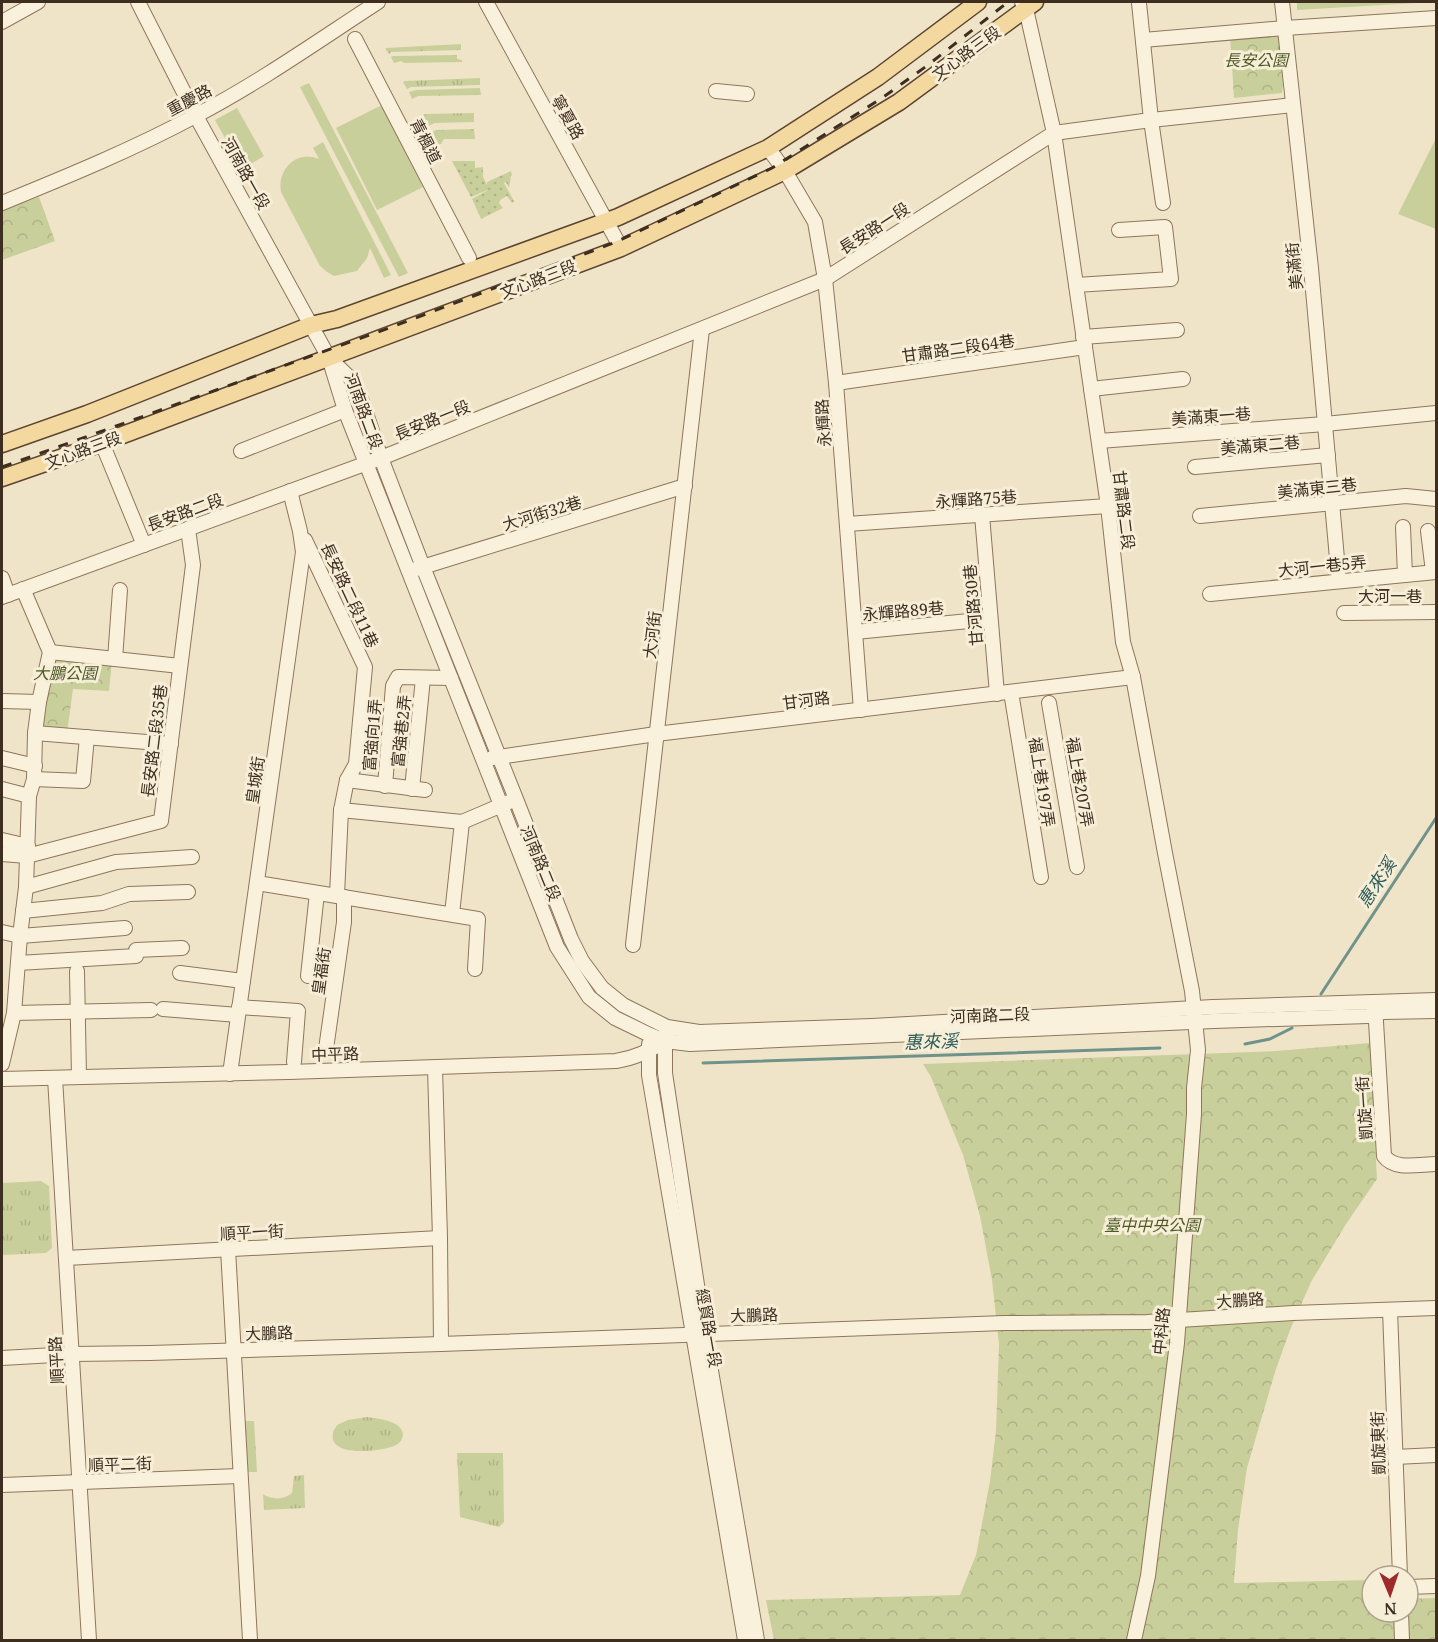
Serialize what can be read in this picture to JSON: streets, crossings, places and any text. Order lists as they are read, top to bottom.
{
  "streets": {
    "main road": ["文心路三段"],
    "street": [
      "重慶路",
      "寧夏路",
      "青楓道",
      "河南路一段",
      "長安路一段",
      "美滿街",
      "甘肅路二段64巷",
      "河南路二段",
      "美滿東一巷",
      "永輝路",
      "美滿東二巷",
      "美滿東三巷",
      "永輝路75巷",
      "甘肅路二段",
      "長安路二段",
      "大河街32巷",
      "大河一巷5弄",
      "長安路二段11巷",
      "大河一巷",
      "甘河路30巷",
      "永輝路89巷",
      "大河街",
      "甘河路",
      "富強巷2弄",
      "富強向1弄",
      "長安路二段35巷",
      "皇城街",
      "福上巷197弄",
      "福上巷207弄",
      "皇福街",
      "中平路",
      "凱旋一街",
      "順平一街",
      "大鵬路",
      "經貿路一段",
      "中科路",
      "順平路",
      "凱旋東街",
      "順平二街"
    ]
  },
  "crossings": [
    ["文心路三段", "寧夏路"],
    ["文心路三段", "河南路一段"],
    ["文心路三段", "河南路二段"],
    ["文心路三段", "永輝路"],
    ["文心路三段", "甘肅路二段"],
    ["重慶路", "河南路一段"],
    ["河南路一段", "河南路二段"],
    ["長安路一段", "美滿街"],
    ["長安路一段", "河南路二段"],
    ["長安路一段", "永輝路"],
    ["長安路一段", "甘肅路二段"],
    ["長安路一段", "長安路二段"],
    ["長安路一段", "大河街"],
    ["美滿街", "美滿東一巷"],
    ["美滿街", "美滿東二巷"],
    ["美滿街", "美滿東三巷"],
    ["美滿街", "大河一巷5弄"],
    ["甘肅路二段64巷", "永輝路"],
    ["甘肅路二段64巷", "甘肅路二段"],
    ["河南路二段", "甘肅路二段"],
    ["河南路二段", "長安路二段"],
    ["河南路二段", "大河街32巷"],
    ["河南路二段", "甘河路"],
    ["河南路二段", "中平路"],
    ["河南路二段", "凱旋一街"],
    ["河南路二段", "經貿路一段"],
    ["河南路二段", "中科路"],
    ["美滿東一巷", "甘肅路二段"],
    ["永輝路", "永輝路75巷"],
    ["永輝路", "永輝路89巷"],
    ["永輝路", "甘河路"],
    ["永輝路75巷", "甘肅路二段"],
    ["永輝路75巷", "甘河路30巷"],
    ["甘肅路二段", "甘河路"],
    ["甘肅路二段", "中科路"],
    ["長安路二段", "長安路二段35巷"],
    ["長安路二段", "皇城街"],
    ["大河街32巷", "大河街"],
    ["長安路二段11巷", "皇城街"],
    ["長安路二段11巷", "皇福街"],
    ["甘河路30巷", "永輝路89巷"],
    ["甘河路30巷", "甘河路"],
    ["甘河路30巷", "福上巷197弄"],
    ["大河街", "甘河路"],
    ["甘河路", "福上巷197弄"],
    ["富強巷2弄", "富強向1弄"],
    ["皇城街", "中平路"],
    ["中平路", "經貿路一段"],
    ["中平路", "順平路"],
    ["順平一街", "順平路"],
    ["大鵬路", "經貿路一段"],
    ["大鵬路", "中科路"],
    ["大鵬路", "順平路"],
    ["大鵬路", "凱旋東街"],
    ["順平路", "順平二街"]
  ],
  "water": ["惠來溪"],
  "parks": ["長安公園", "大鵬公園", "臺中中央公園"],
  "north": "bottom"
}
